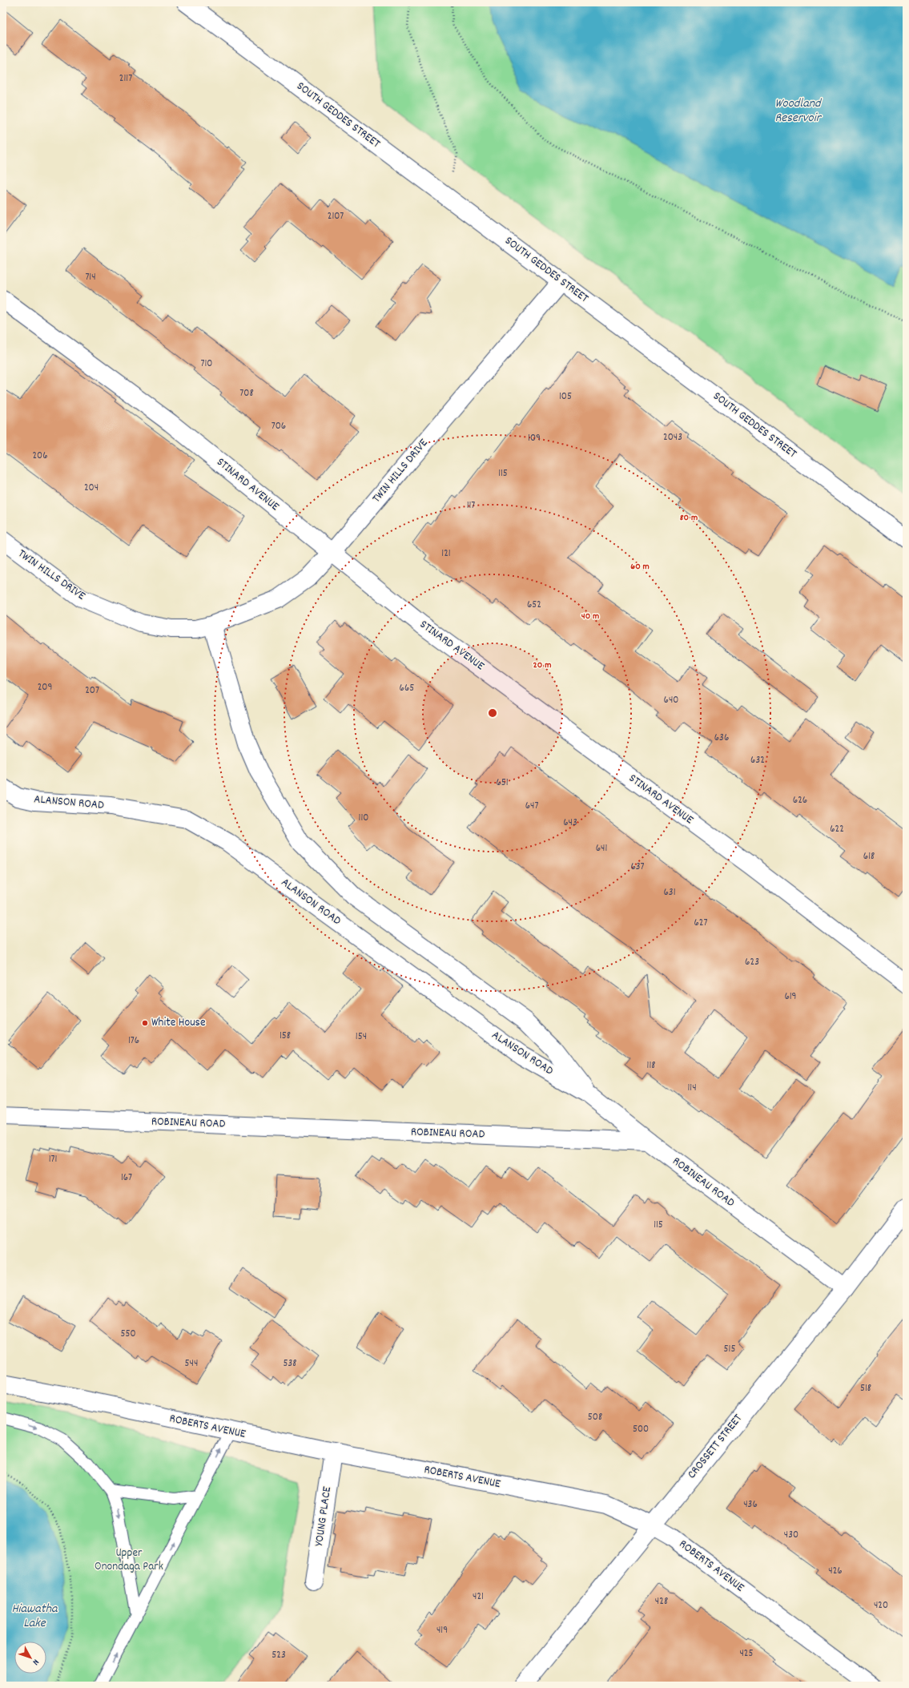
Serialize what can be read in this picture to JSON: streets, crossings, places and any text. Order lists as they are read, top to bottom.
{
  "streets": {
    "street": [
      "SOUTH GEDDES STREET",
      "TWIN HILLS DRIVE",
      "STINARD AVENUE",
      "ALANSON ROAD",
      "ROBINEAU ROAD",
      "ROBERTS AVENUE",
      "CROSSETT STREET",
      "YOUNG PLACE"
    ]
  },
  "crossings": [
    ["SOUTH GEDDES STREET", "TWIN HILLS DRIVE"],
    ["TWIN HILLS DRIVE", "STINARD AVENUE"],
    ["TWIN HILLS DRIVE", "ALANSON ROAD"],
    ["ALANSON ROAD", "ROBINEAU ROAD"],
    ["ROBINEAU ROAD", "CROSSETT STREET"],
    ["ROBERTS AVENUE", "CROSSETT STREET"],
    ["ROBERTS AVENUE", "YOUNG PLACE"]
  ],
  "water": ["Woodland Reservoir", "Hiawatha Lake"],
  "parks": ["Upper Onondaga Park"],
  "places": ["White House"],
  "house_numbers": [
    "2117",
    "2107",
    "714",
    "710",
    "708",
    "105",
    "706",
    "2043",
    "109",
    "206",
    "115",
    "204",
    "117",
    "121",
    "652",
    "209",
    "665",
    "207",
    "640",
    "636",
    "632",
    "651",
    "626",
    "647",
    "110",
    "643",
    "622",
    "641",
    "618",
    "637",
    "631",
    "627",
    "623",
    "619",
    "158",
    "154",
    "176",
    "118",
    "114",
    "171",
    "167",
    "115",
    "550",
    "515",
    "544",
    "538",
    "518",
    "508",
    "500",
    "436",
    "430",
    "426",
    "421",
    "428",
    "420",
    "419",
    "425",
    "523"
  ],
  "north": "bottom right",
  "rings": [
    "80 m",
    "60 m",
    "40 m",
    "20 m"
  ]
}
